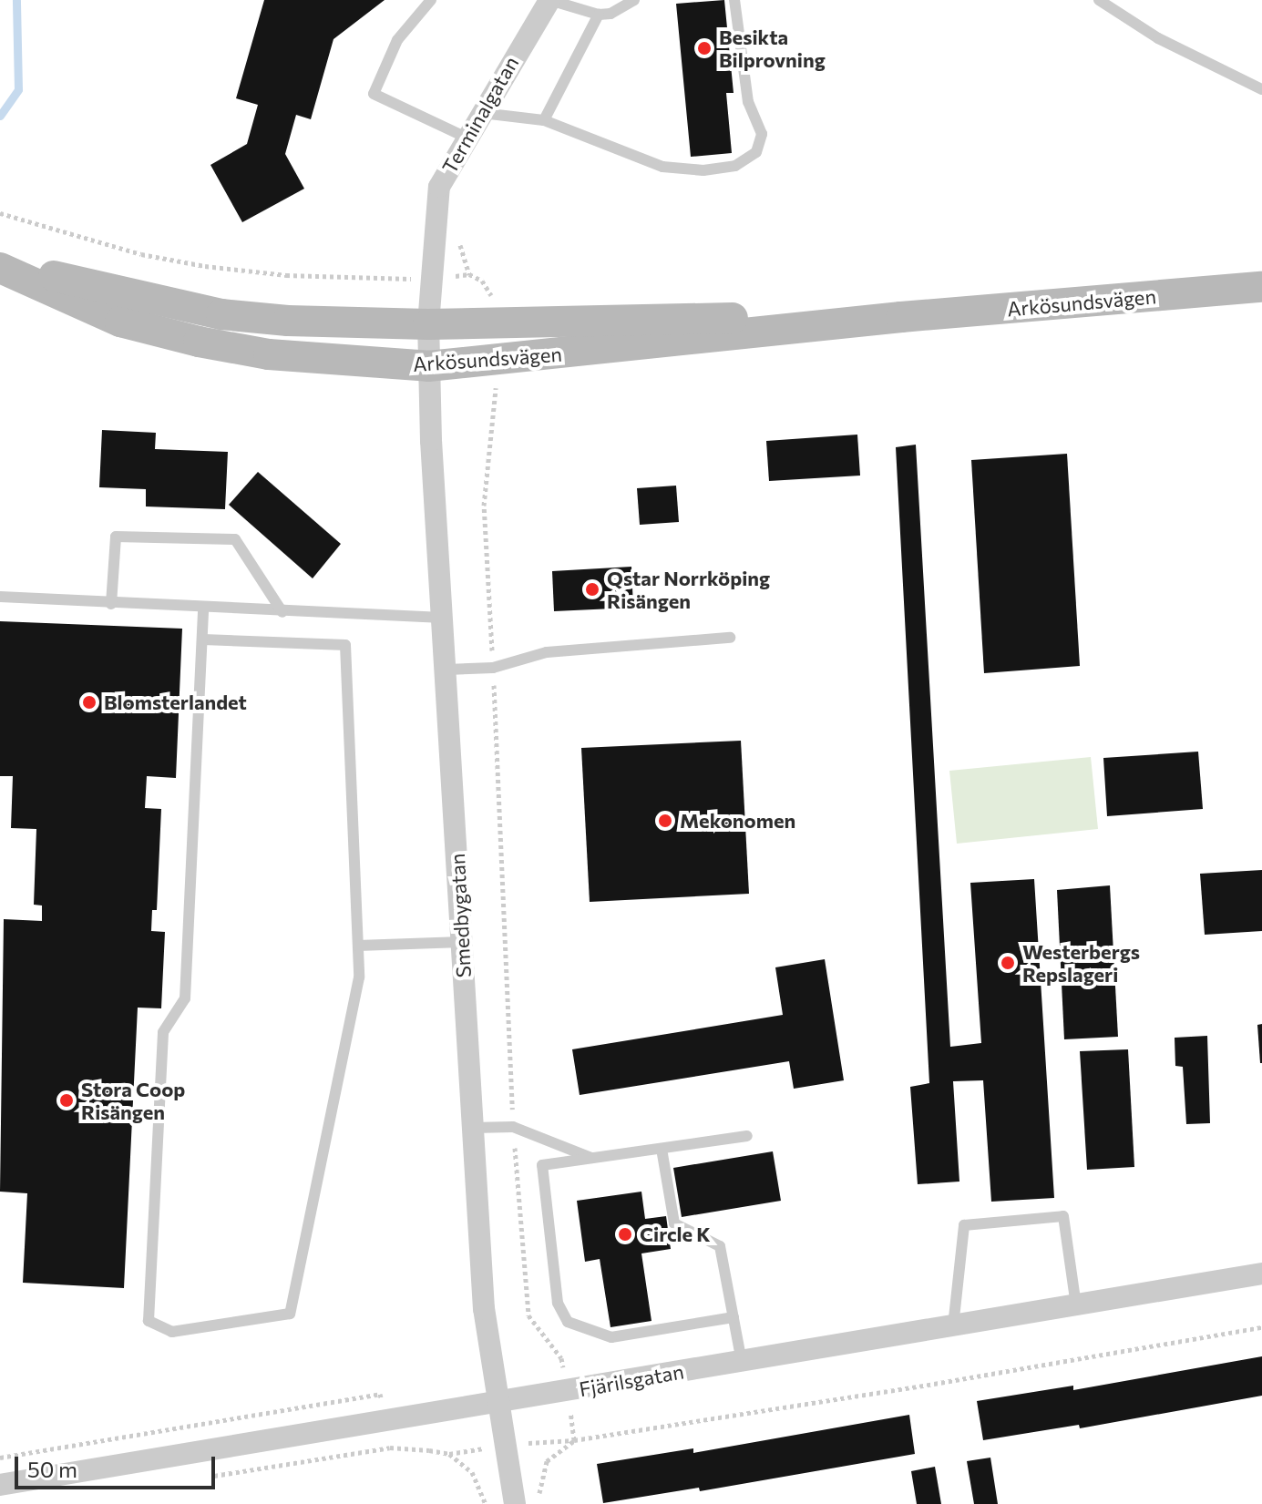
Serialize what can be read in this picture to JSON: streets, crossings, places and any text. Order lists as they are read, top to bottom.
{
  "streets": {
    "main road": ["Arkösundsvägen"],
    "street": ["Terminalgatan", "Smedbygatan", "Fjärilsgatan"]
  },
  "crossings": [
    ["Terminalgatan", "Arkösundsvägen"],
    ["Terminalgatan", "Smedbygatan"],
    ["Arkösundsvägen", "Smedbygatan"],
    ["Smedbygatan", "Fjärilsgatan"]
  ],
  "places": [
    "Besikta Bilprovning",
    "Qstar Norrköping Risängen",
    "Blomsterlandet",
    "Mekonomen",
    "Westerbergs Repslageri",
    "Stora Coop Risängen",
    "Circle K"
  ],
  "scale_bar": "50 m"
}
